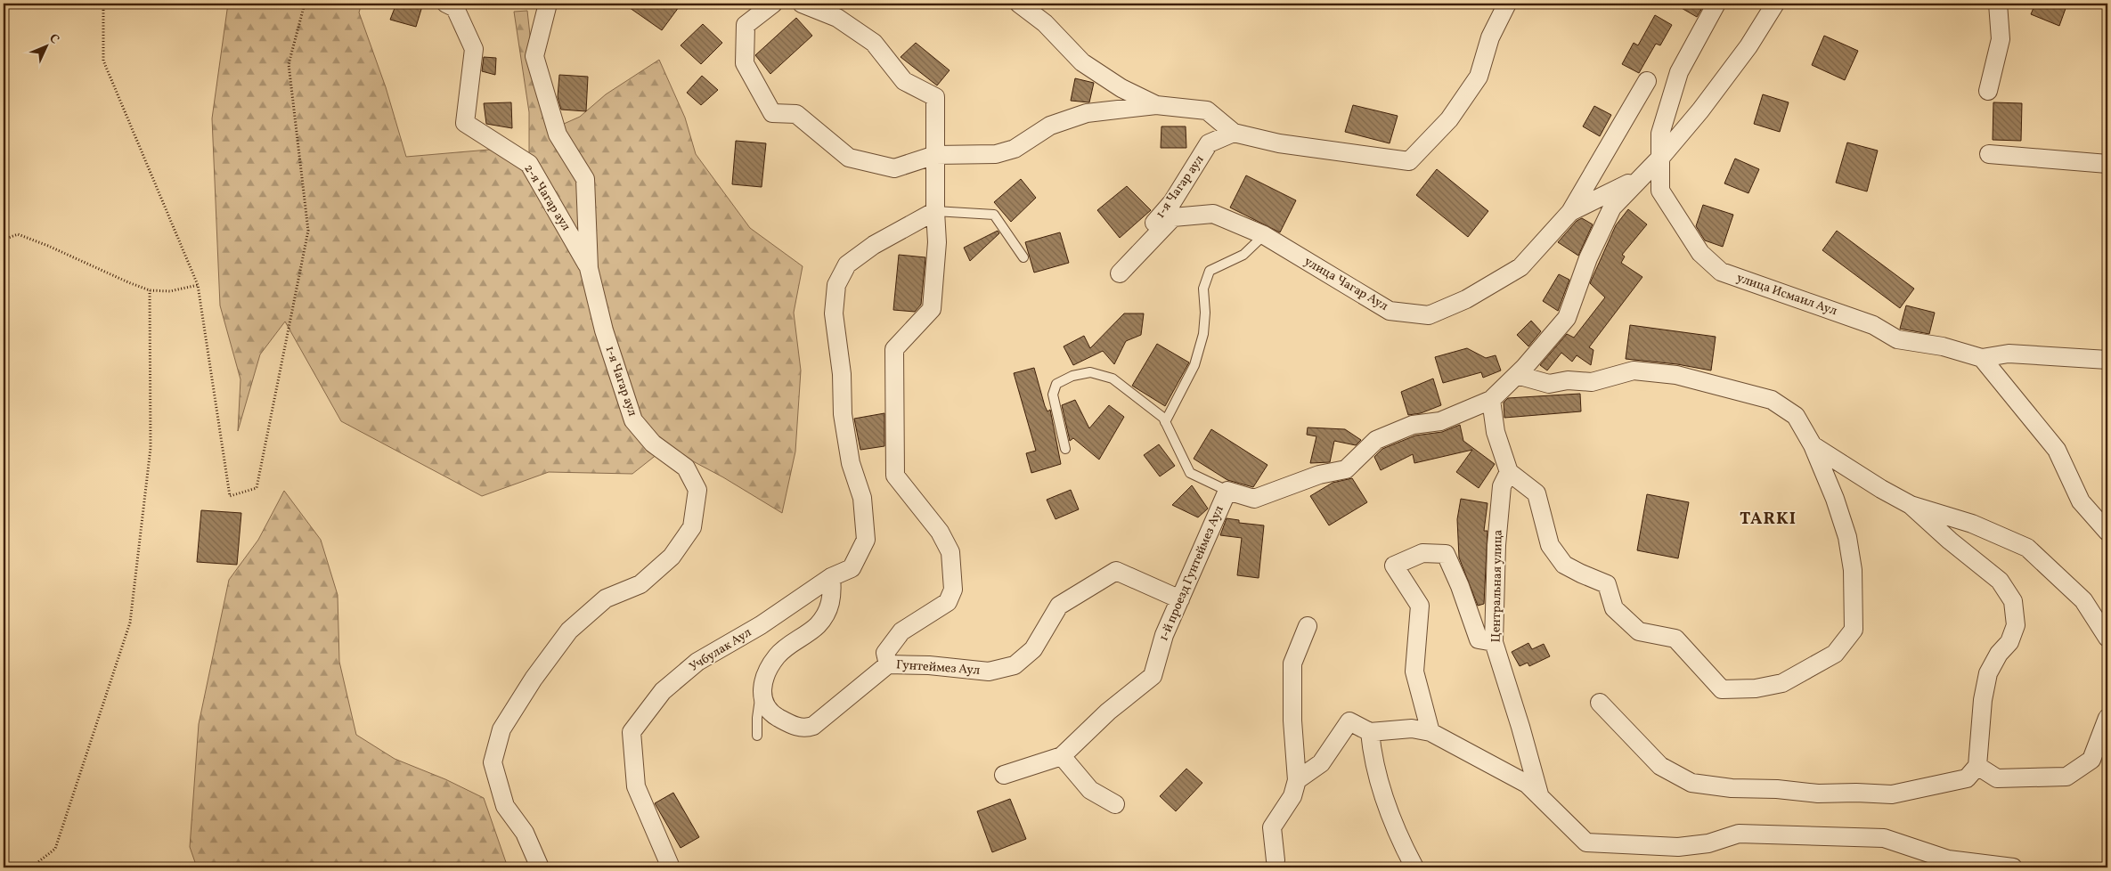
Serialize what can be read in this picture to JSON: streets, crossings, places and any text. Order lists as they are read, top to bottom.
{
  "streets": {
    "street": [
      "1-я Чагар аул",
      "2-я Чагар аул",
      "улица Чагар Аул",
      "улица Исмаил Аул",
      "1-й проезд Гунтеймез Аул",
      "Центральная улица",
      "Учбулак Аул",
      "Гунтеймез Аул"
    ]
  },
  "crossings": [
    ["1-я Чагар аул", "2-я Чагар аул"],
    ["1-я Чагар аул", "улица Чагар Аул"],
    ["1-й проезд Гунтеймез Аул", "Гунтеймез Аул"]
  ],
  "districts": ["TARKI"],
  "north": "top right"
}
